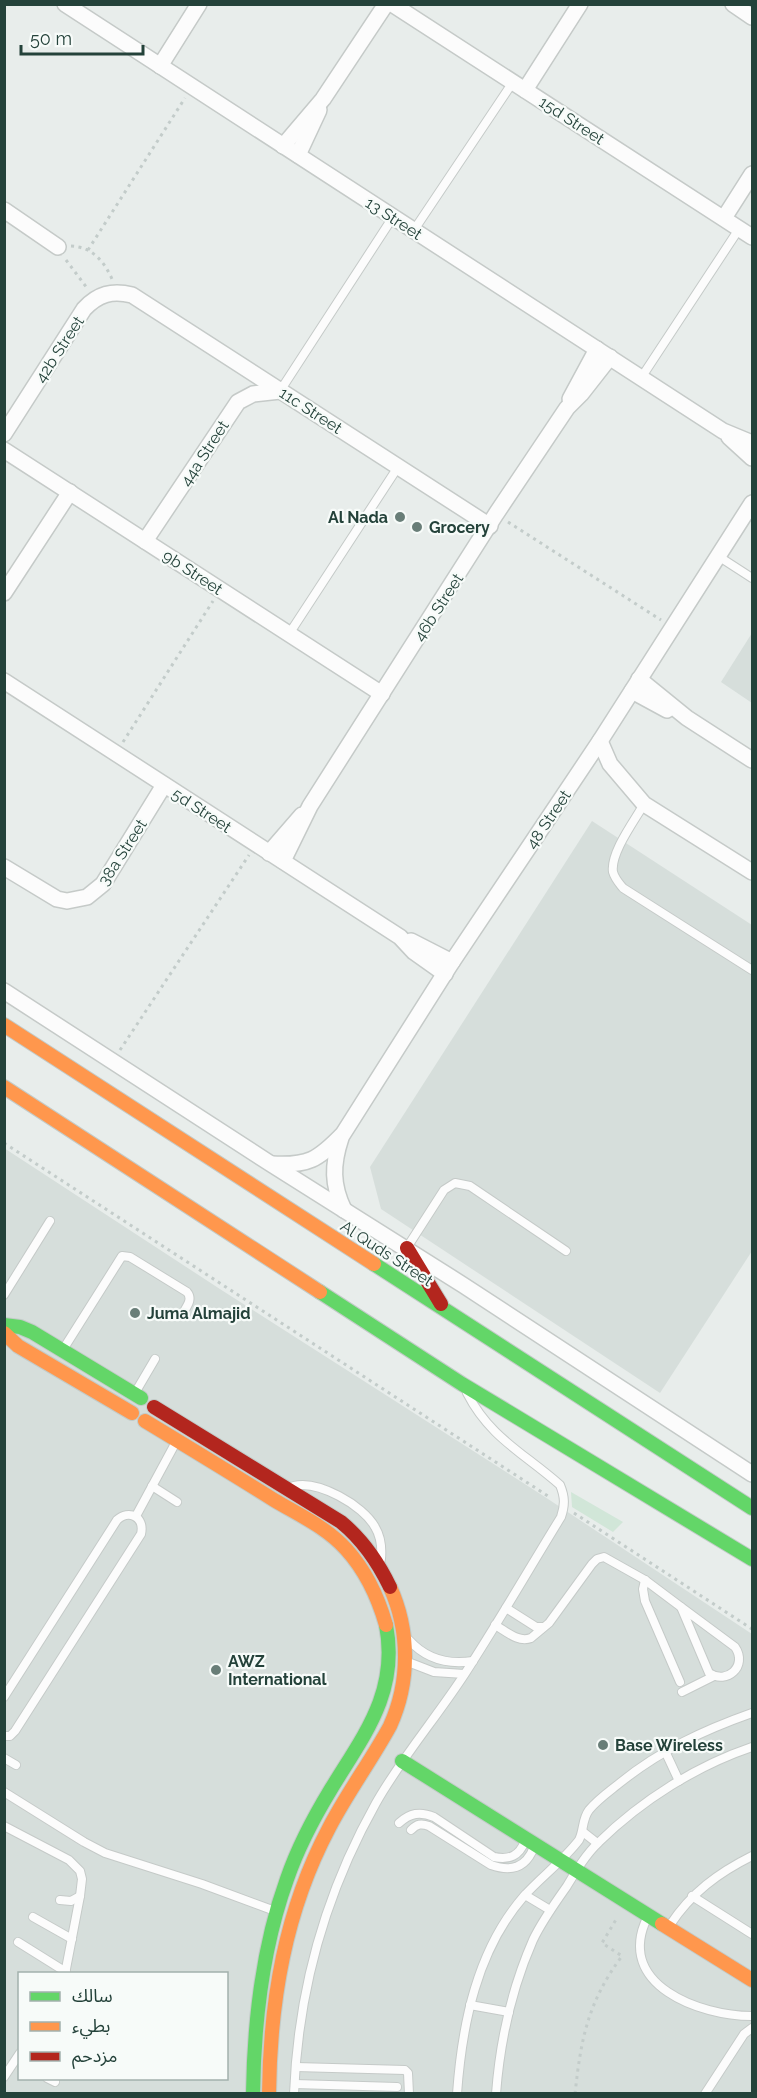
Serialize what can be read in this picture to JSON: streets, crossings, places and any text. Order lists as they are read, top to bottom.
{
  "streets": {
    "street": [
      "15d Street",
      "13 Street",
      "42b Street",
      "11c Street",
      "44a Street",
      "9b Street",
      "46b Street",
      "5d Street",
      "48 Street",
      "38a Street",
      "Al Quds Street"
    ]
  },
  "crossings": [
    ["13 Street", "46b Street"],
    ["42b Street", "11c Street"],
    ["11c Street", "44a Street"],
    ["11c Street", "46b Street"],
    ["44a Street", "9b Street"],
    ["9b Street", "46b Street"],
    ["46b Street", "5d Street"],
    ["5d Street", "48 Street"],
    ["5d Street", "38a Street"]
  ],
  "places": [
    "Al Nada",
    "Grocery",
    "Juma Almajid",
    "AWZ International",
    "Base Wireless"
  ],
  "legend": ["سالك", "بطيء", "مزدحم"],
  "scale_bar": "50 m"
}
